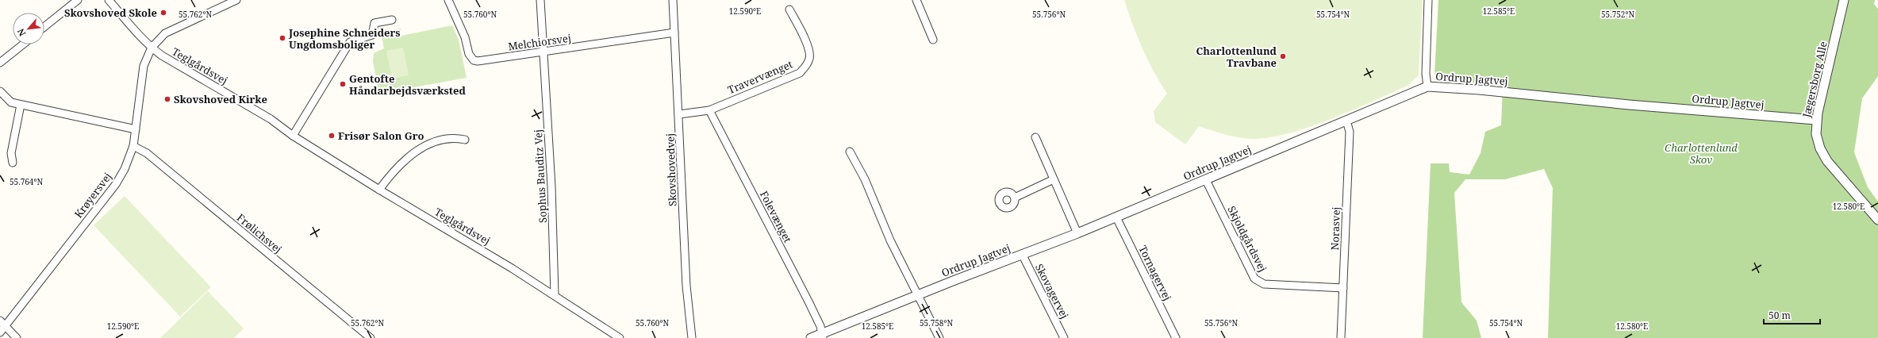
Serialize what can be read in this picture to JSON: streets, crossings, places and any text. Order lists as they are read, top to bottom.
{
  "streets": {
    "street": [
      "Melchiorsvej",
      "Teglgårdsvej",
      "Travervænget",
      "Ordrup Jagtvej",
      "Jægersborg Alle",
      "Skovshovedvej",
      "Sophus Bauditz Vej",
      "Krøyersvej",
      "Folevænget",
      "Norasvej",
      "Frølichsvej",
      "Skjoldgårdsvej",
      "Tornagervej",
      "Skovagervej"
    ]
  },
  "crossings": [
    ["Melchiorsvej", "Skovshovedvej"],
    ["Melchiorsvej", "Sophus Bauditz Vej"],
    ["Teglgårdsvej", "Sophus Bauditz Vej"],
    ["Teglgårdsvej", "Krøyersvej"],
    ["Travervænget", "Skovshovedvej"],
    ["Travervænget", "Folevænget"],
    ["Ordrup Jagtvej", "Jægersborg Alle"],
    ["Ordrup Jagtvej", "Folevænget"],
    ["Ordrup Jagtvej", "Norasvej"],
    ["Ordrup Jagtvej", "Skjoldgårdsvej"],
    ["Ordrup Jagtvej", "Tornagervej"],
    ["Ordrup Jagtvej", "Skovagervej"],
    ["Krøyersvej", "Frølichsvej"],
    ["Norasvej", "Skjoldgårdsvej"]
  ],
  "parks": ["Charlottenlund Skov"],
  "places": [
    "Skovshoved Skole",
    "Josephine Schneiders Ungdomsboliger",
    "Charlottenlund Travbane",
    "Gentofte Håndarbejdsværksted",
    "Skovshoved Kirke",
    "Frisør Salon Gro"
  ],
  "scale_bar": "50 m",
  "north": "bottom left",
  "coordinates": [
    "12.590°E",
    "12.585°E",
    "55.762°N",
    "55.760°N",
    "55.756°N",
    "55.754°N",
    "55.752°N",
    "55.764°N",
    "12.580°E",
    "55.758°N"
  ]
}
